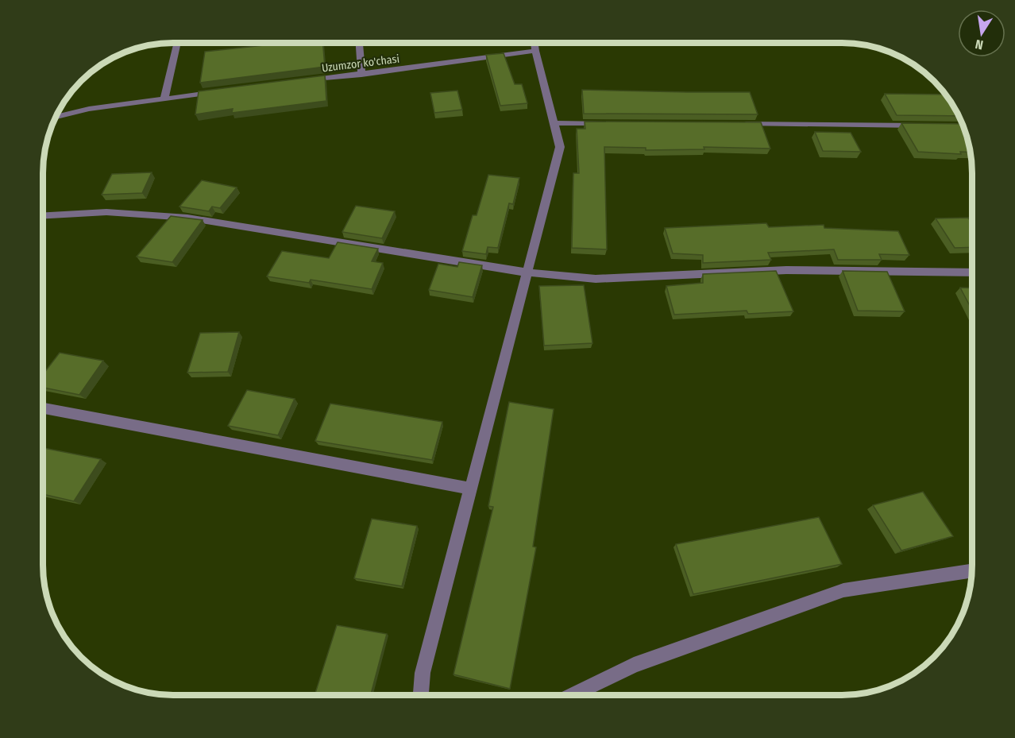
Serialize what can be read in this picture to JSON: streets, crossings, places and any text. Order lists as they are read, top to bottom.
{
  "streets": {
    "street": ["Uzumzor ko'chasi"]
  },
  "north": "bottom"
}
